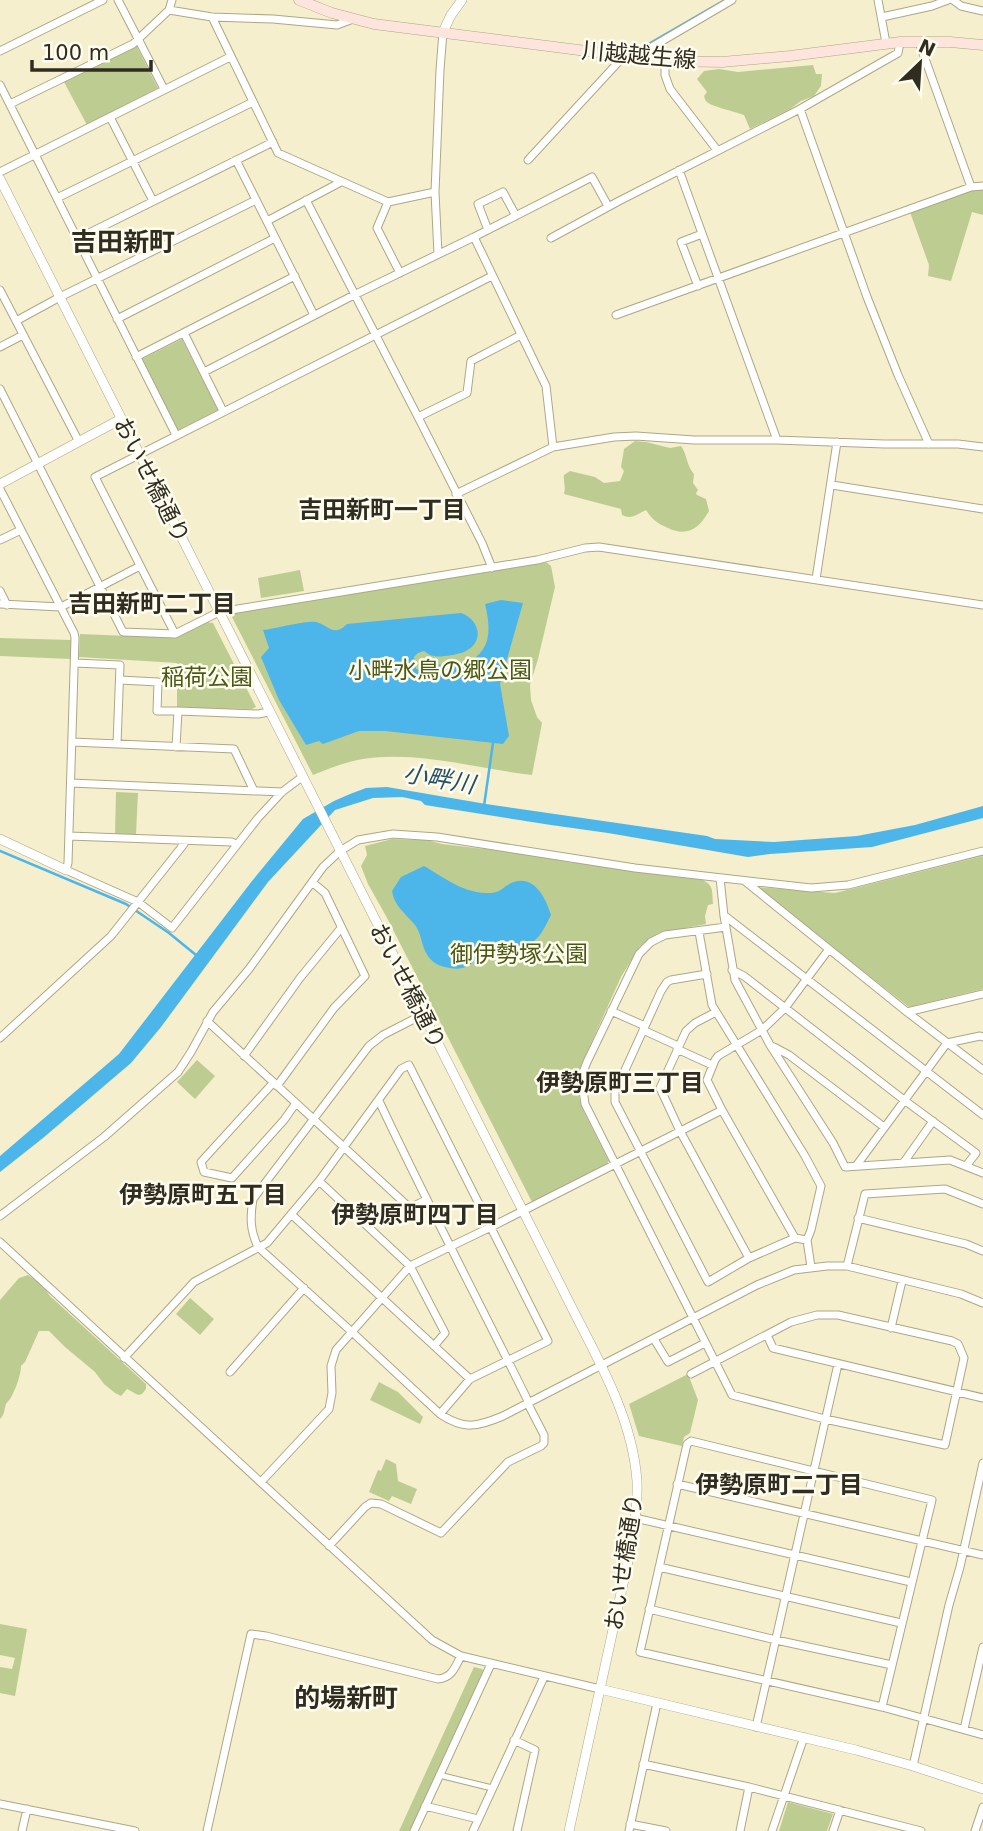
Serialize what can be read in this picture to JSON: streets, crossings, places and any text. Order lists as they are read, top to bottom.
{
  "streets": {
    "main road": ["川越越生線"],
    "street": ["おいせ橋通り"]
  },
  "districts": [
    "吉田新町",
    "吉田新町一丁目",
    "吉田新町二丁目",
    "伊勢原町三丁目",
    "伊勢原町五丁目",
    "伊勢原町四丁目",
    "伊勢原町二丁目",
    "的場新町"
  ],
  "water": ["小畔川"],
  "parks": ["小畔水鳥の郷公園", "稲荷公園", "御伊勢塚公園"],
  "scale_bar": "100 m",
  "north": "top right"
}
